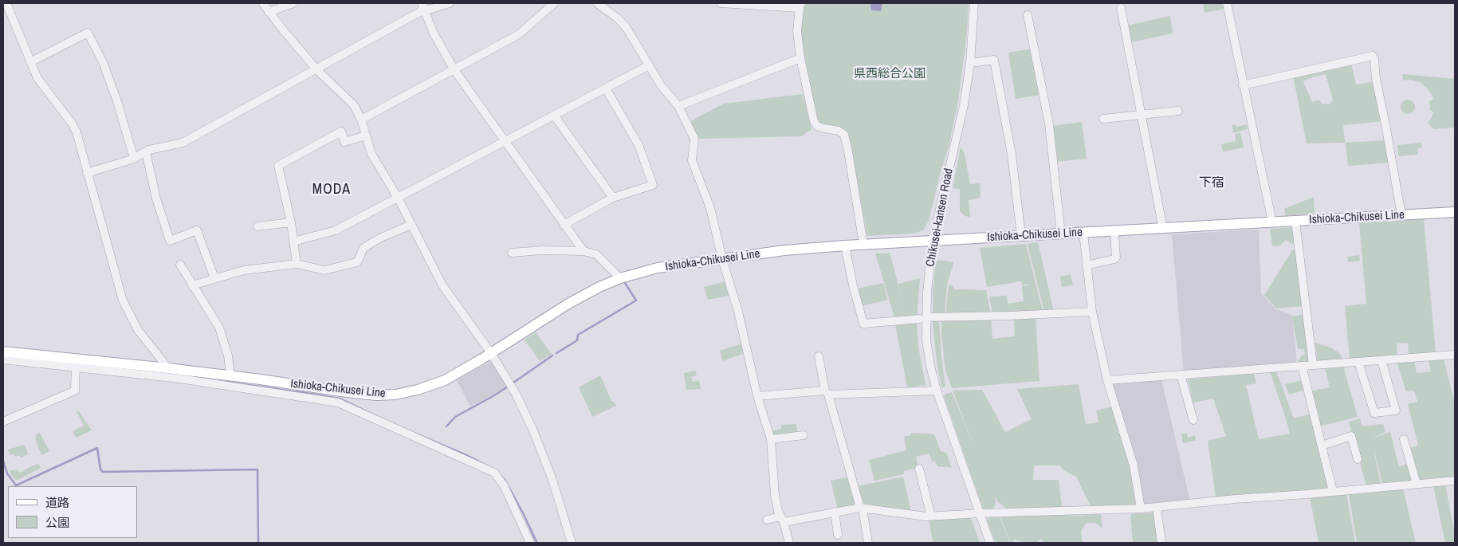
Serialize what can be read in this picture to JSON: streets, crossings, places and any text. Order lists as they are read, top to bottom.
{
  "streets": {
    "main road": ["Ishioka-Chikusei Line"],
    "street": ["Chikusei-kansen Road"]
  },
  "crossings": [
    ["Chikusei-kansen Road", "Ishioka-Chikusei Line"]
  ],
  "districts": ["下宿", "MODA"],
  "parks": ["県西総合公園"],
  "legend": ["道路", "公園"]
}
